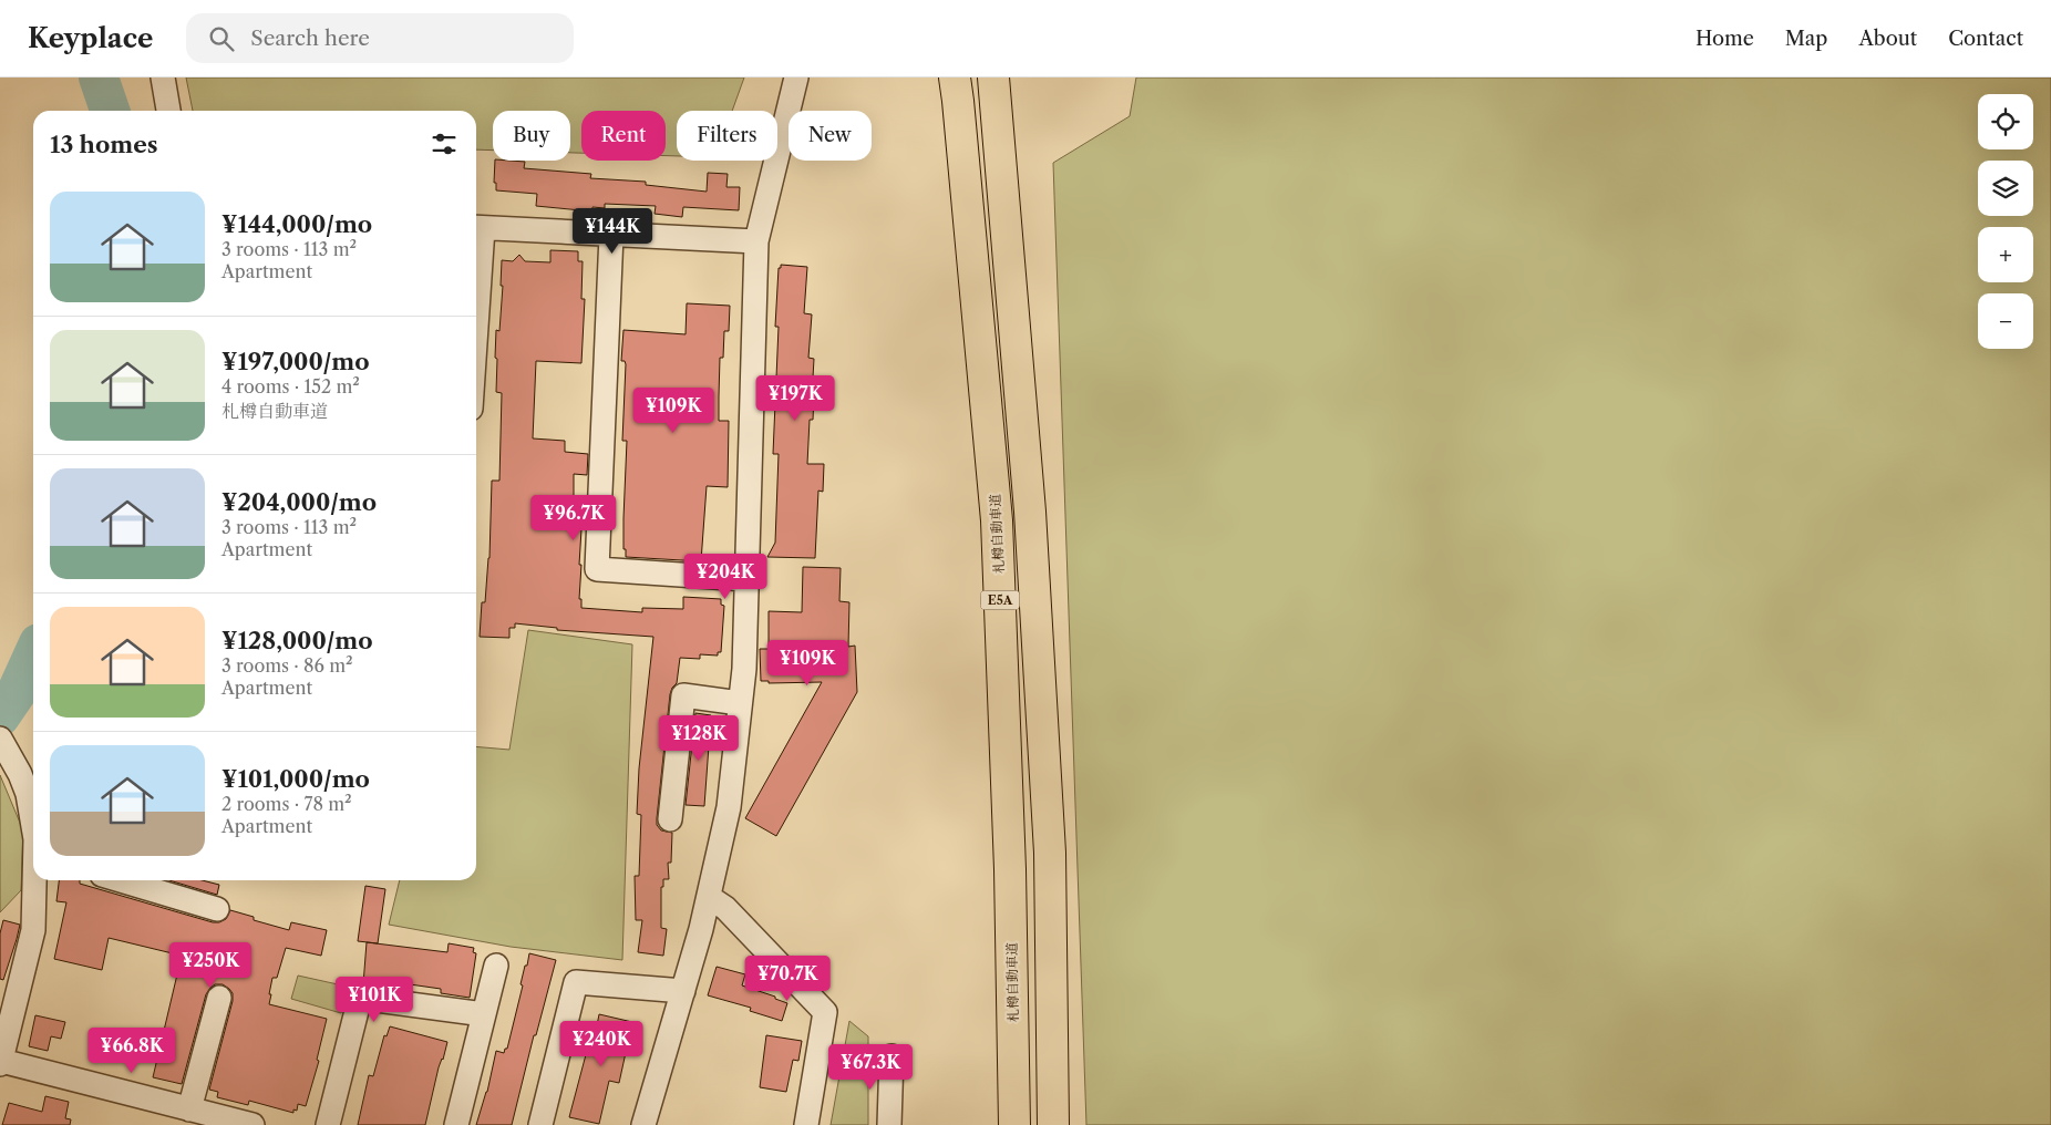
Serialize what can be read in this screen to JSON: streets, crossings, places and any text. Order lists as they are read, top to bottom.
{
  "streets": {
    "highway": ["札樽自動車道", "E5A"]
  },
  "page": {
    "header": "Keyplace",
    "search": "Search here",
    "nav": [
      "Home",
      "Map",
      "About",
      "Contact"
    ],
    "map_buttons": ["+", "−"],
    "chip": [
      "Buy",
      "Rent",
      "Filters",
      "New"
    ],
    "heading": "13 homes",
    "list": [
      {
        "name": "¥144,000/mo",
        "note": "3 rooms · 113 m² · Apartment"
      },
      {
        "name": "¥197,000/mo",
        "note": "4 rooms · 152 m² · 札樽自動車道"
      },
      {
        "name": "¥204,000/mo",
        "note": "3 rooms · 113 m² · Apartment"
      },
      {
        "name": "¥128,000/mo",
        "note": "3 rooms · 86 m² · Apartment"
      },
      {
        "name": "¥101,000/mo",
        "note": "2 rooms · 78 m² · Apartment"
      }
    ],
    "price": [
      "¥144K",
      "¥197K",
      "¥109K",
      "¥96.7K",
      "¥204K",
      "¥109K",
      "¥128K",
      "¥250K",
      "¥70.7K",
      "¥101K",
      "¥240K",
      "¥66.8K",
      "¥67.3K"
    ]
  }
}
